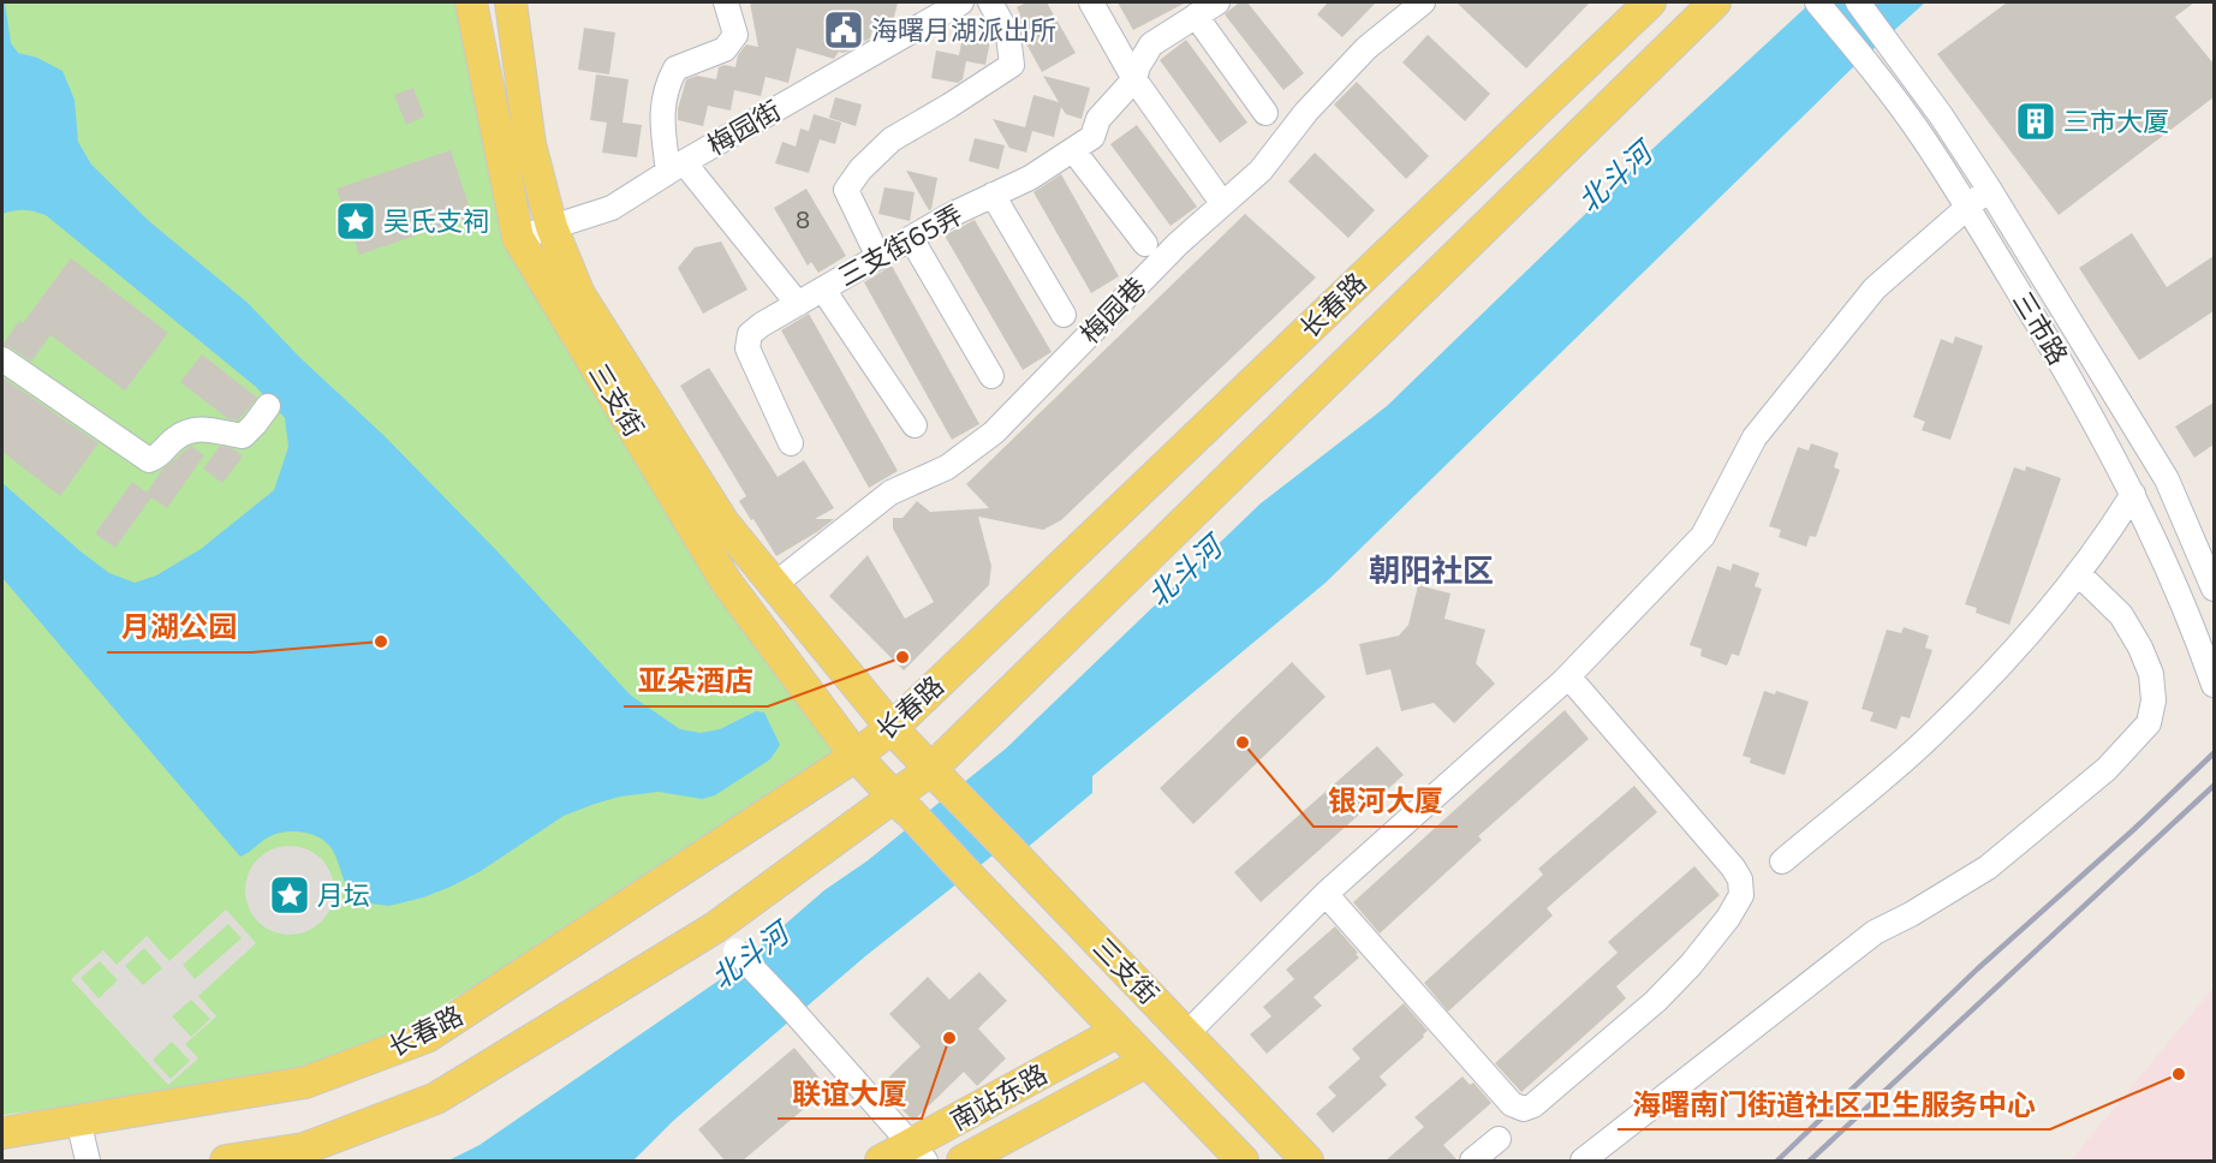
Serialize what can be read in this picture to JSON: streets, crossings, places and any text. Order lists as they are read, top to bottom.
{
  "streets": {
    "main road": ["长春路", "三支街", "南站东路"],
    "street": [
      "梅园街",
      "三支街65弄",
      "梅园巷",
      "三市路"
    ]
  },
  "crossings": [
    ["梅园街", "三支街"],
    ["长春路", "三支街"],
    ["梅园巷", "三支街"],
    ["三支街", "南站东路"]
  ],
  "districts": ["朝阳社区"],
  "water": ["北斗河"],
  "places": {
    "public building": ["海曙月湖派出所"],
    "building": ["三市大厦"],
    "place": ["吴氏支祠", "月坛"],
    "other": [
      "月湖公园",
      "亚朵酒店",
      "银河大厦",
      "联谊大厦",
      "海曙南门街道社区卫生服务中心"
    ]
  },
  "house_numbers": ["8"]
}
